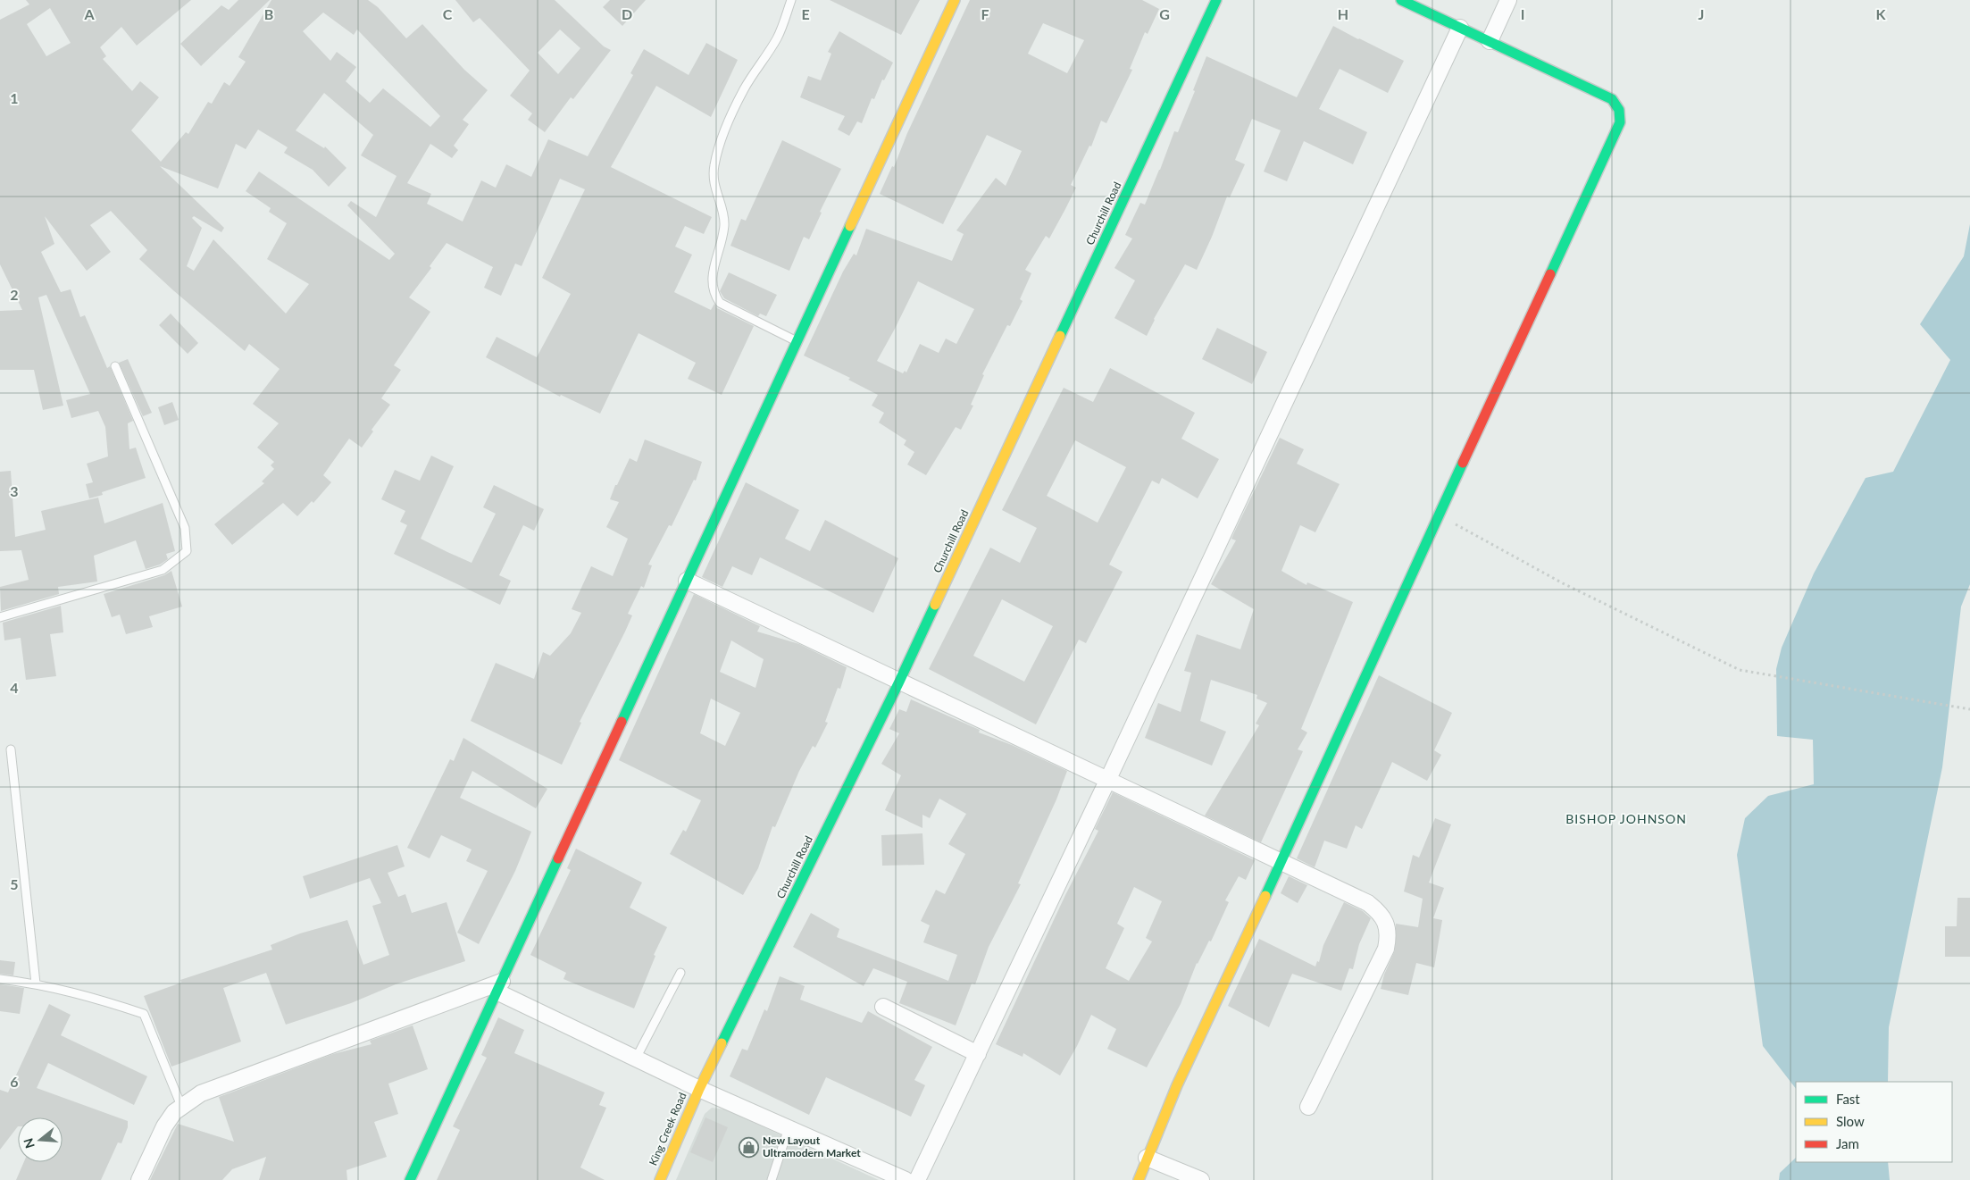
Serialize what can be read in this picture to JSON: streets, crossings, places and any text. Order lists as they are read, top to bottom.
{
  "streets": {
    "street": ["Churchill Road", "King Creek Road"]
  },
  "crossings": [
    ["Churchill Road", "King Creek Road"]
  ],
  "districts": ["BISHOP JOHNSON"],
  "places": {
    "shop": ["New Layout Ultramodern Market"]
  },
  "legend": ["Fast", "Slow", "Jam"],
  "north": "left",
  "grid": {
    "columns": [
      "A",
      "B",
      "C",
      "D",
      "E",
      "F",
      "G",
      "H",
      "I",
      "J",
      "K"
    ],
    "rows": [
      "1",
      "2",
      "3",
      "4",
      "5",
      "6"
    ]
  }
}
